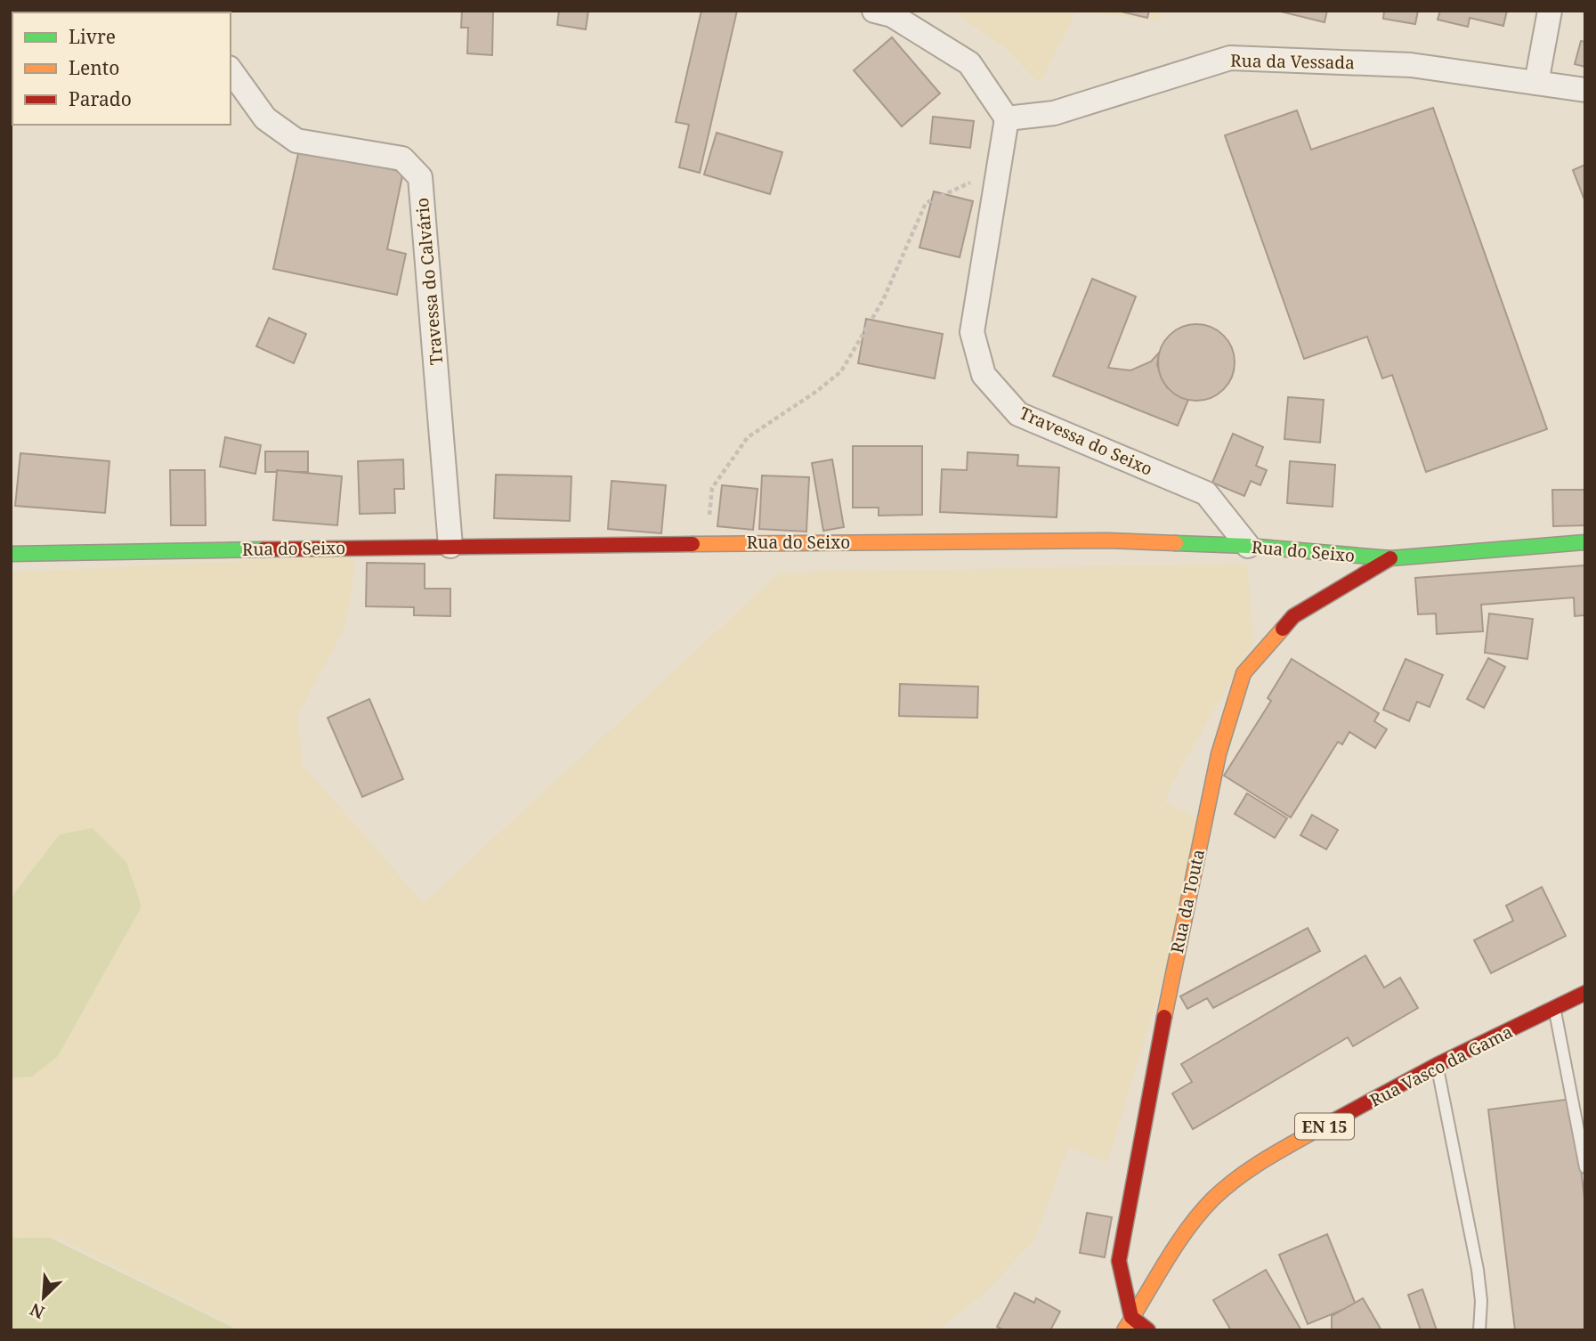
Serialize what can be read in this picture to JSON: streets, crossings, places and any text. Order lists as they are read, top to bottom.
{
  "streets": {
    "street": [
      "Rua da Vessada",
      "Travessa do Calvário",
      "Travessa do Seixo",
      "Rua do Seixo",
      "Rua da Touta",
      "Rua Vasco da Gama",
      "EN 15"
    ]
  },
  "crossings": [
    ["Rua da Vessada", "Travessa do Seixo"],
    ["Travessa do Calvário", "Rua do Seixo"],
    ["Travessa do Seixo", "Rua do Seixo"],
    ["Rua do Seixo", "Rua da Touta"],
    ["Rua da Touta", "Rua Vasco da Gama"]
  ],
  "legend": ["Livre", "Lento", "Parado"],
  "north": "bottom left"
}
